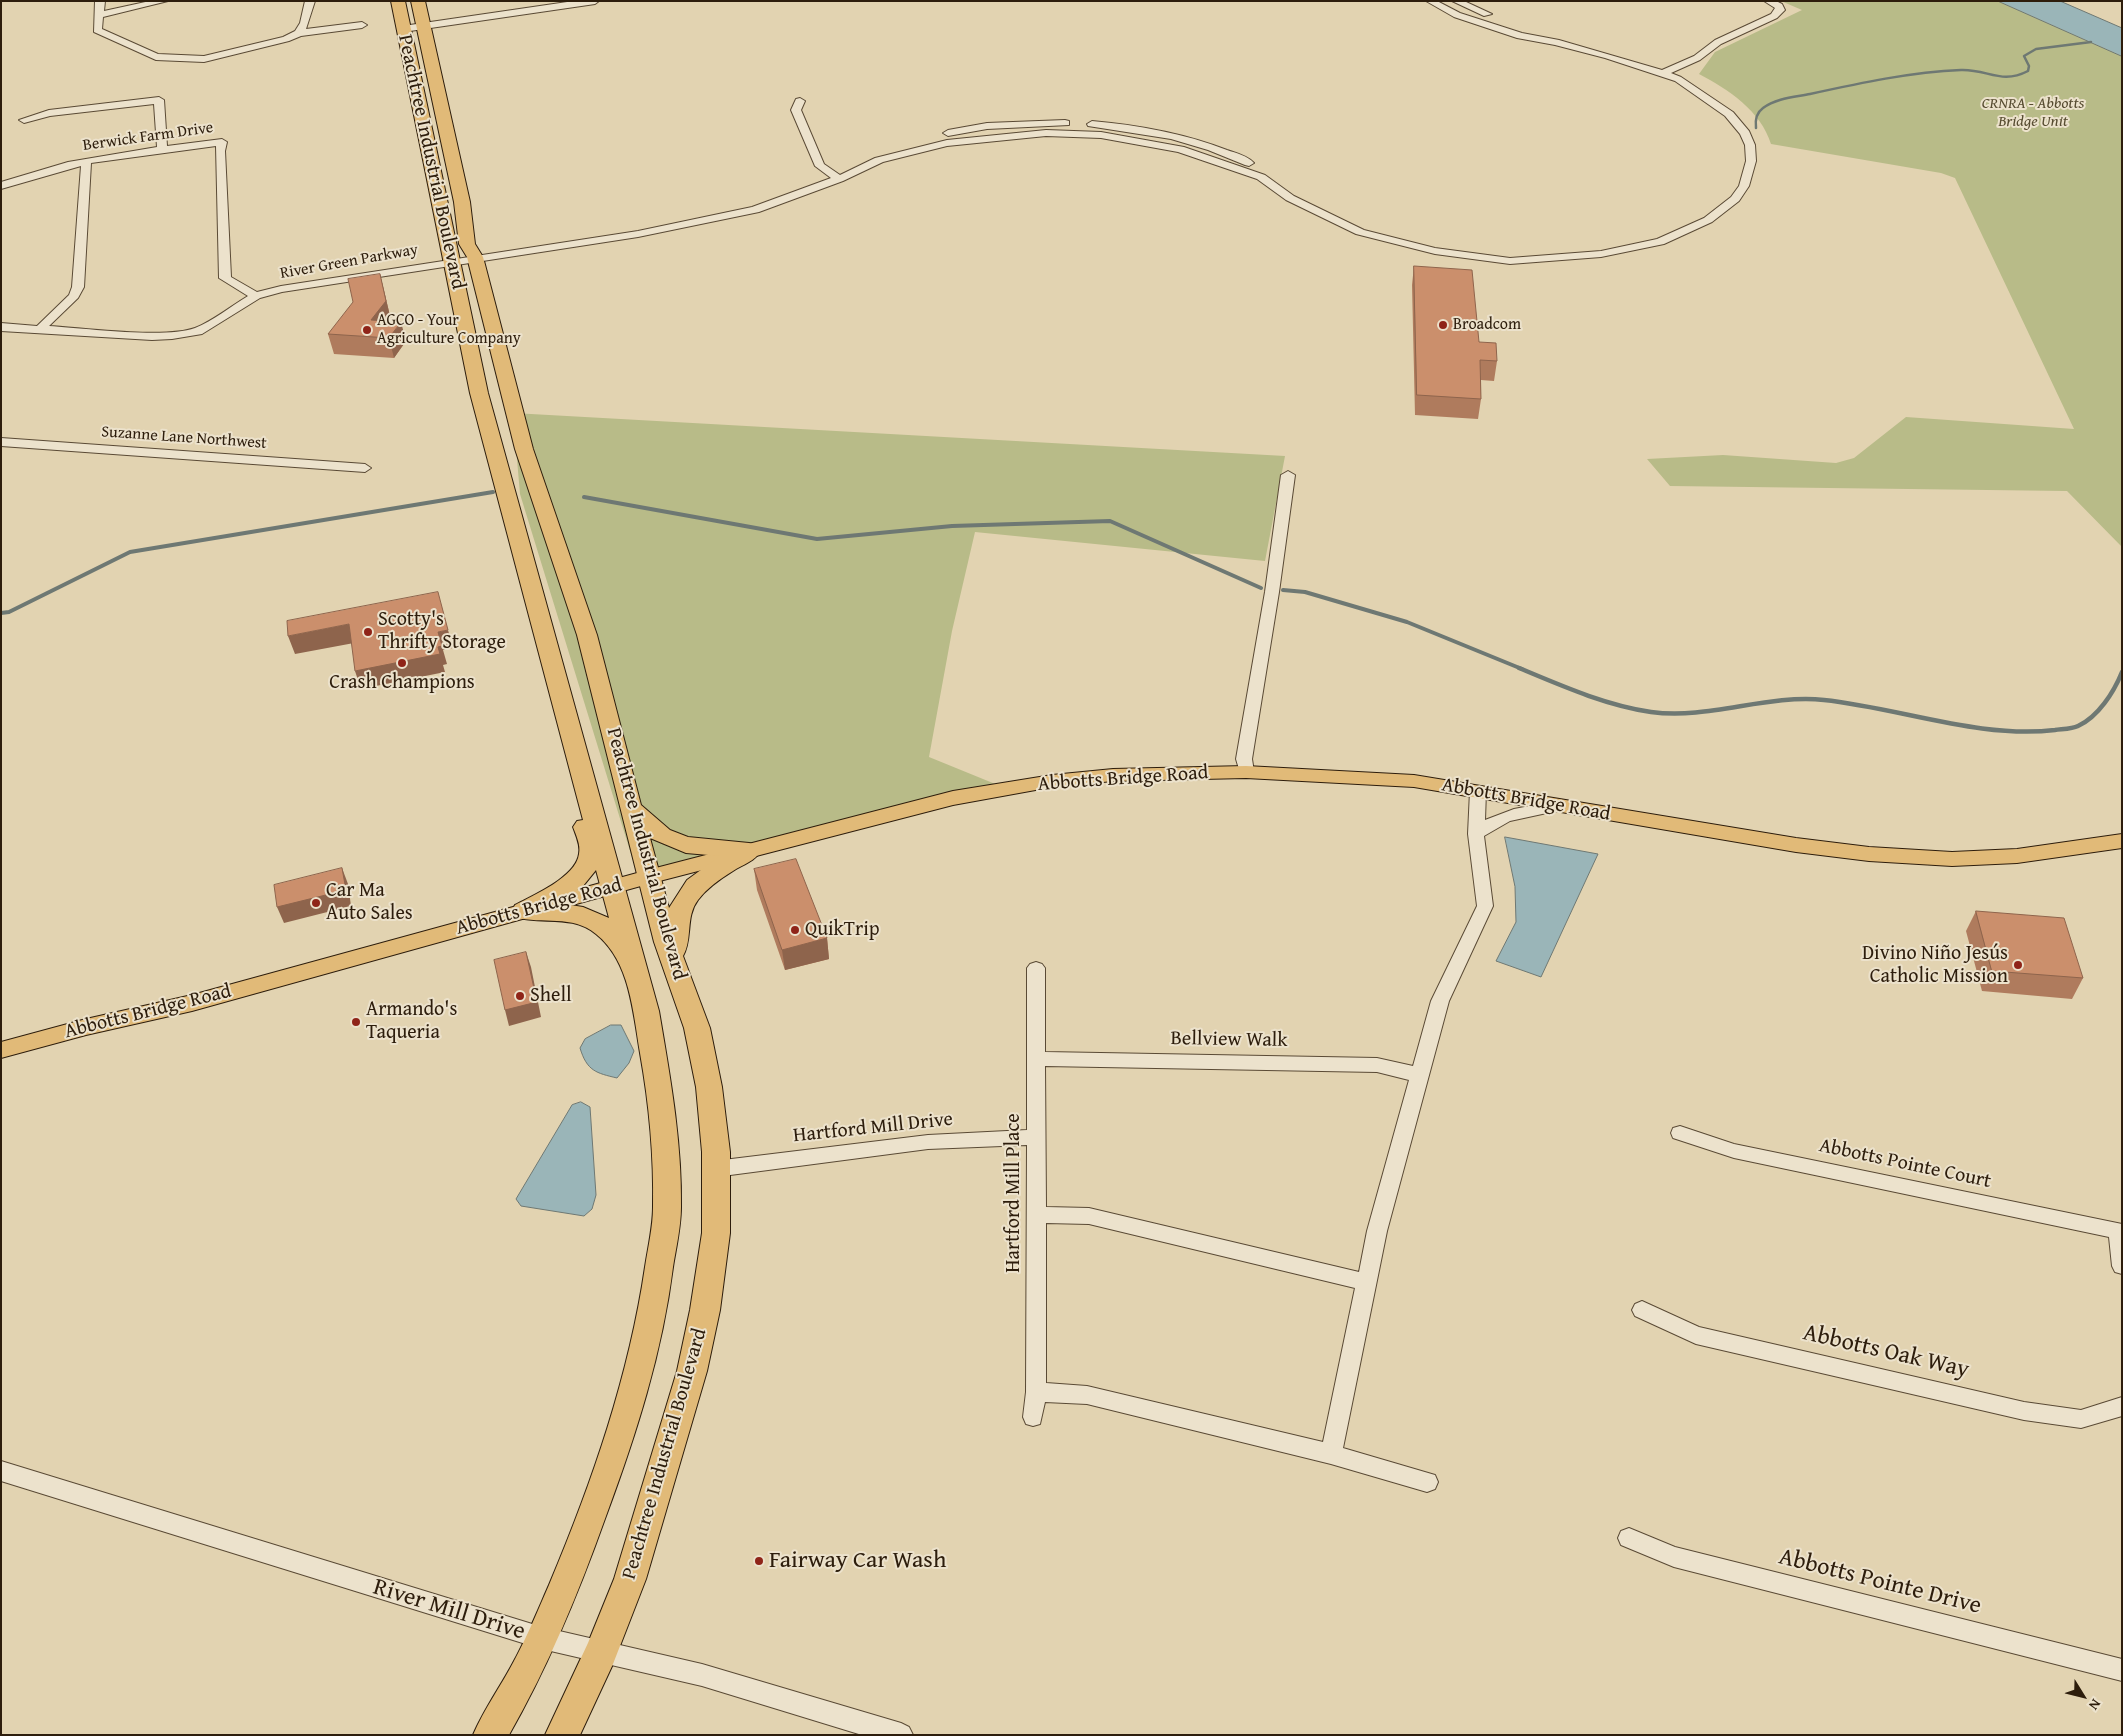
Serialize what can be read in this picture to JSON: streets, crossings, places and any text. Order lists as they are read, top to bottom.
{
  "streets": {
    "highway": ["Peachtree Industrial Boulevard"],
    "main road": ["Abbotts Bridge Road"],
    "street": [
      "Berwick Farm Drive",
      "River Green Parkway",
      "Suzanne Lane Northwest",
      "Bellview Walk",
      "Hartford Mill Drive",
      "Abbotts Pointe Court",
      "Hartford Mill Place",
      "Abbotts Oak Way",
      "Abbotts Pointe Drive",
      "River Mill Drive"
    ]
  },
  "crossings": [
    ["Berwick Farm Drive", "River Green Parkway"],
    ["Peachtree Industrial Boulevard", "River Green Parkway"],
    ["Peachtree Industrial Boulevard", "Abbotts Bridge Road"],
    ["Peachtree Industrial Boulevard", "Hartford Mill Drive"],
    ["Peachtree Industrial Boulevard", "River Mill Drive"],
    ["Bellview Walk", "Hartford Mill Place"],
    ["Hartford Mill Drive", "Hartford Mill Place"]
  ],
  "parks": ["CRNRA - Abbotts Bridge Unit"],
  "places": [
    "Broadcom",
    "AGCO - Your Agriculture Company",
    "Scotty's Thrifty Storage",
    "Crash Champions",
    "Car Ma Auto Sales",
    "QuikTrip",
    "Divino Niño Jesús Catholic Mission",
    "Shell",
    "Armando's Taqueria",
    "Fairway Car Wash"
  ],
  "north": "bottom right"
}
